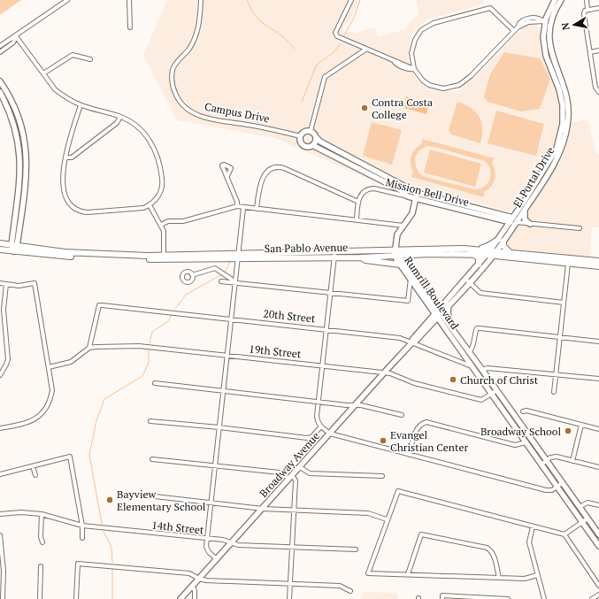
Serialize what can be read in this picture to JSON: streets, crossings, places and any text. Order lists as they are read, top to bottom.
{
  "streets": {
    "main road": [
      "El Portal Drive",
      "Mission Bell Drive",
      "San Pablo Avenue",
      "Rumrill Boulevard",
      "Broadway Avenue"
    ],
    "street": [
      "Campus Drive",
      "20th Street",
      "19th Street",
      "14th Street"
    ]
  },
  "crossings": [
    ["El Portal Drive", "Mission Bell Drive"],
    ["El Portal Drive", "San Pablo Avenue"],
    ["El Portal Drive", "Broadway Avenue"],
    ["San Pablo Avenue", "Rumrill Boulevard"],
    ["San Pablo Avenue", "Broadway Avenue"],
    ["Rumrill Boulevard", "20th Street"],
    ["Rumrill Boulevard", "19th Street"],
    ["Rumrill Boulevard", "Broadway Avenue"],
    ["20th Street", "19th Street"],
    ["20th Street", "Broadway Avenue"],
    ["19th Street", "Broadway Avenue"],
    ["Broadway Avenue", "14th Street"]
  ],
  "places": [
    "Contra Costa College",
    "Church of Christ",
    "Broadway School",
    "Evangel Christian Center",
    "Bayview Elementary School"
  ],
  "north": "left"
}
